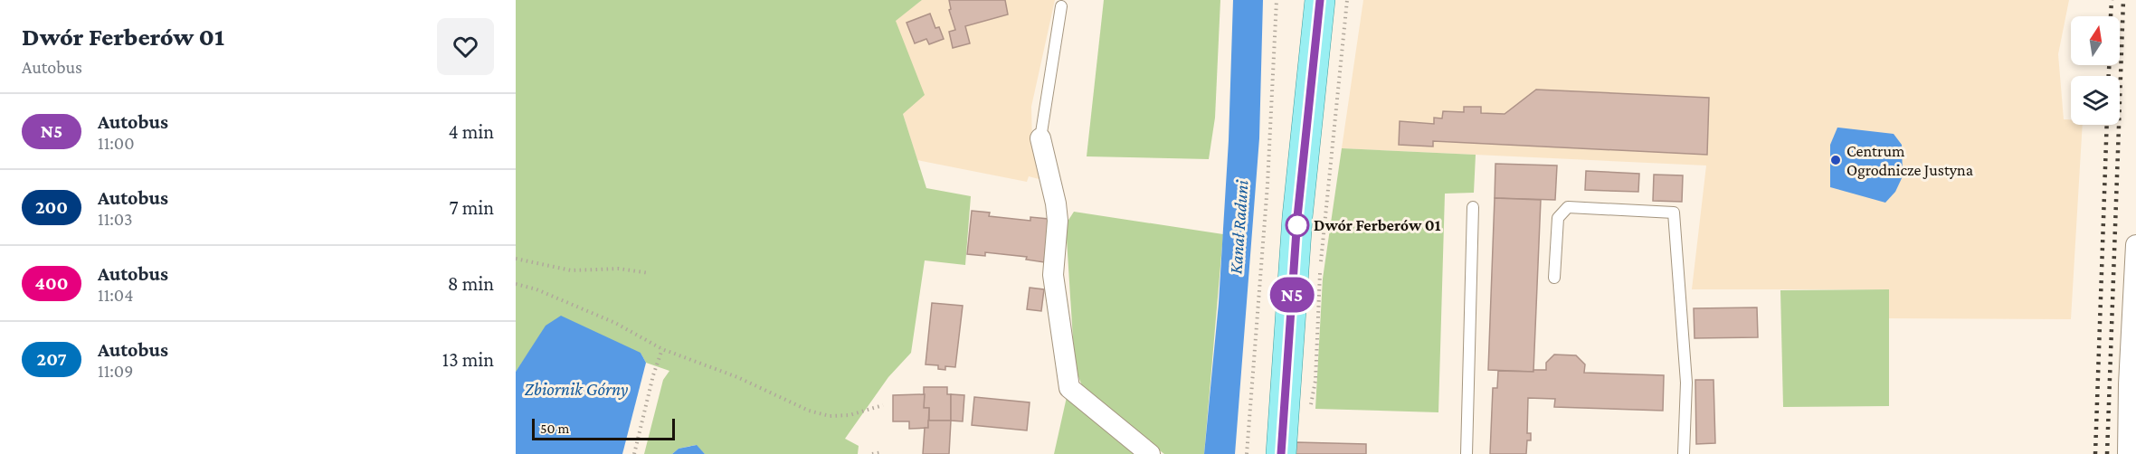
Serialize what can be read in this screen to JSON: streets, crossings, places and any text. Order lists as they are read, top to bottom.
{
  "water": ["Kanał Raduni", "Zbiornik Górny"],
  "places": ["Centrum Ogrodnicze Justyna", "Dwór Ferberów 01"],
  "lines": ["bus line N5"],
  "scale_bar": "50 m",
  "north": "top",
  "page": {
    "heading": ["Dwór Ferberów 01", "Autobus"],
    "on_map": "N5",
    "list": [
      {
        "mark": "N5",
        "name": "Autobus",
        "note": "11:00",
        "value": "4 min"
      },
      {
        "mark": "200",
        "name": "Autobus",
        "note": "11:03",
        "value": "7 min"
      },
      {
        "mark": "400",
        "name": "Autobus",
        "note": "11:04",
        "value": "8 min"
      },
      {
        "mark": "207",
        "name": "Autobus",
        "note": "11:09",
        "value": "13 min"
      }
    ],
    "scale": "50 m"
  }
}
